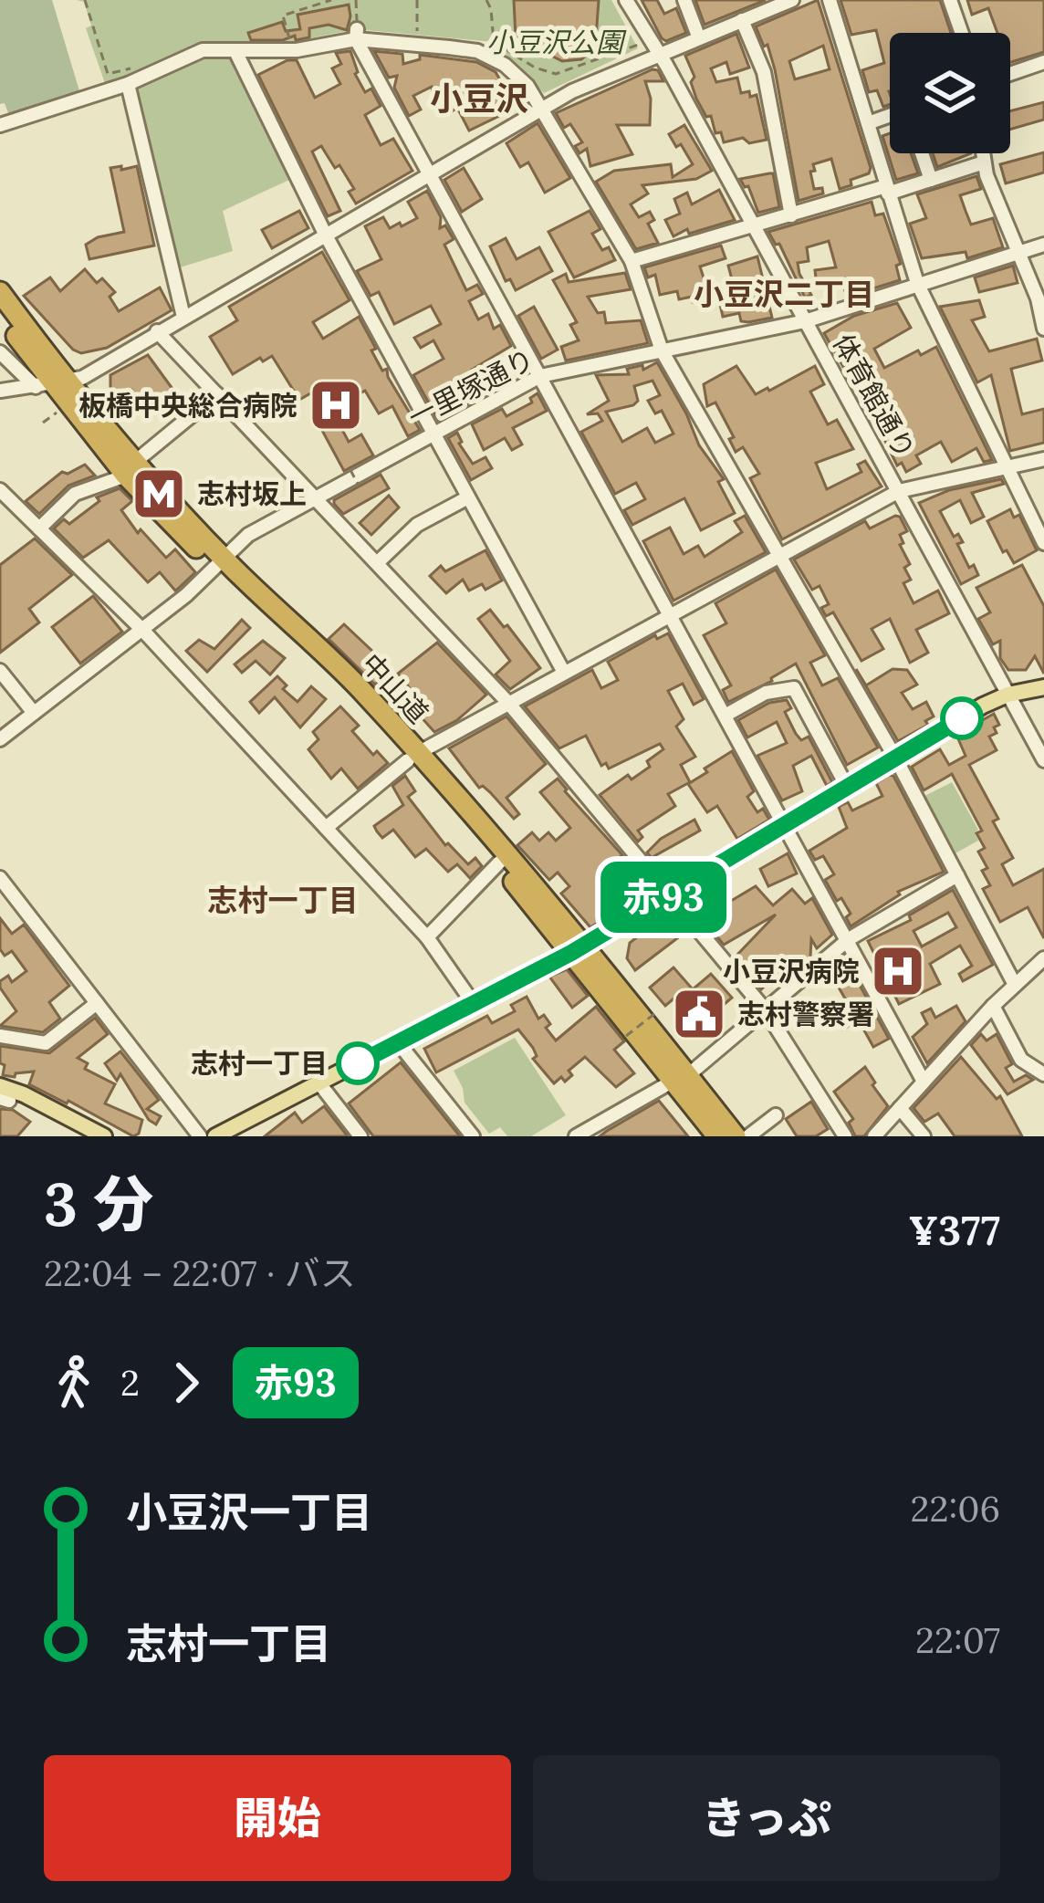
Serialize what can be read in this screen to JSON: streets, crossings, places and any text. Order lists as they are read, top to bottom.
{
  "streets": {
    "highway": ["中山道"],
    "street": ["一里塚通り", "体育館通り"]
  },
  "crossings": [
    ["一里塚通り", "体育館通り"],
    ["一里塚通り", "中山道"]
  ],
  "districts": ["小豆沢", "小豆沢二丁目", "志村一丁目"],
  "parks": ["小豆沢公園"],
  "places": {
    "hospital": ["板橋中央総合病院", "小豆沢病院"],
    "metro station": ["志村坂上"],
    "public building": ["志村警察署"],
    "other": ["志村一丁目"]
  },
  "lines": ["bus line 赤93"],
  "page": {
    "on_map": "赤93",
    "heading": ["3 分", "22:04 – 22:07 · バス", "¥377"],
    "legs": ["2", "赤93"],
    "list": [
      {
        "name": "小豆沢一丁目",
        "value": "22:06"
      },
      {
        "name": "志村一丁目",
        "value": "22:07"
      }
    ],
    "buttons": ["開始", "きっぷ"]
  }
}
